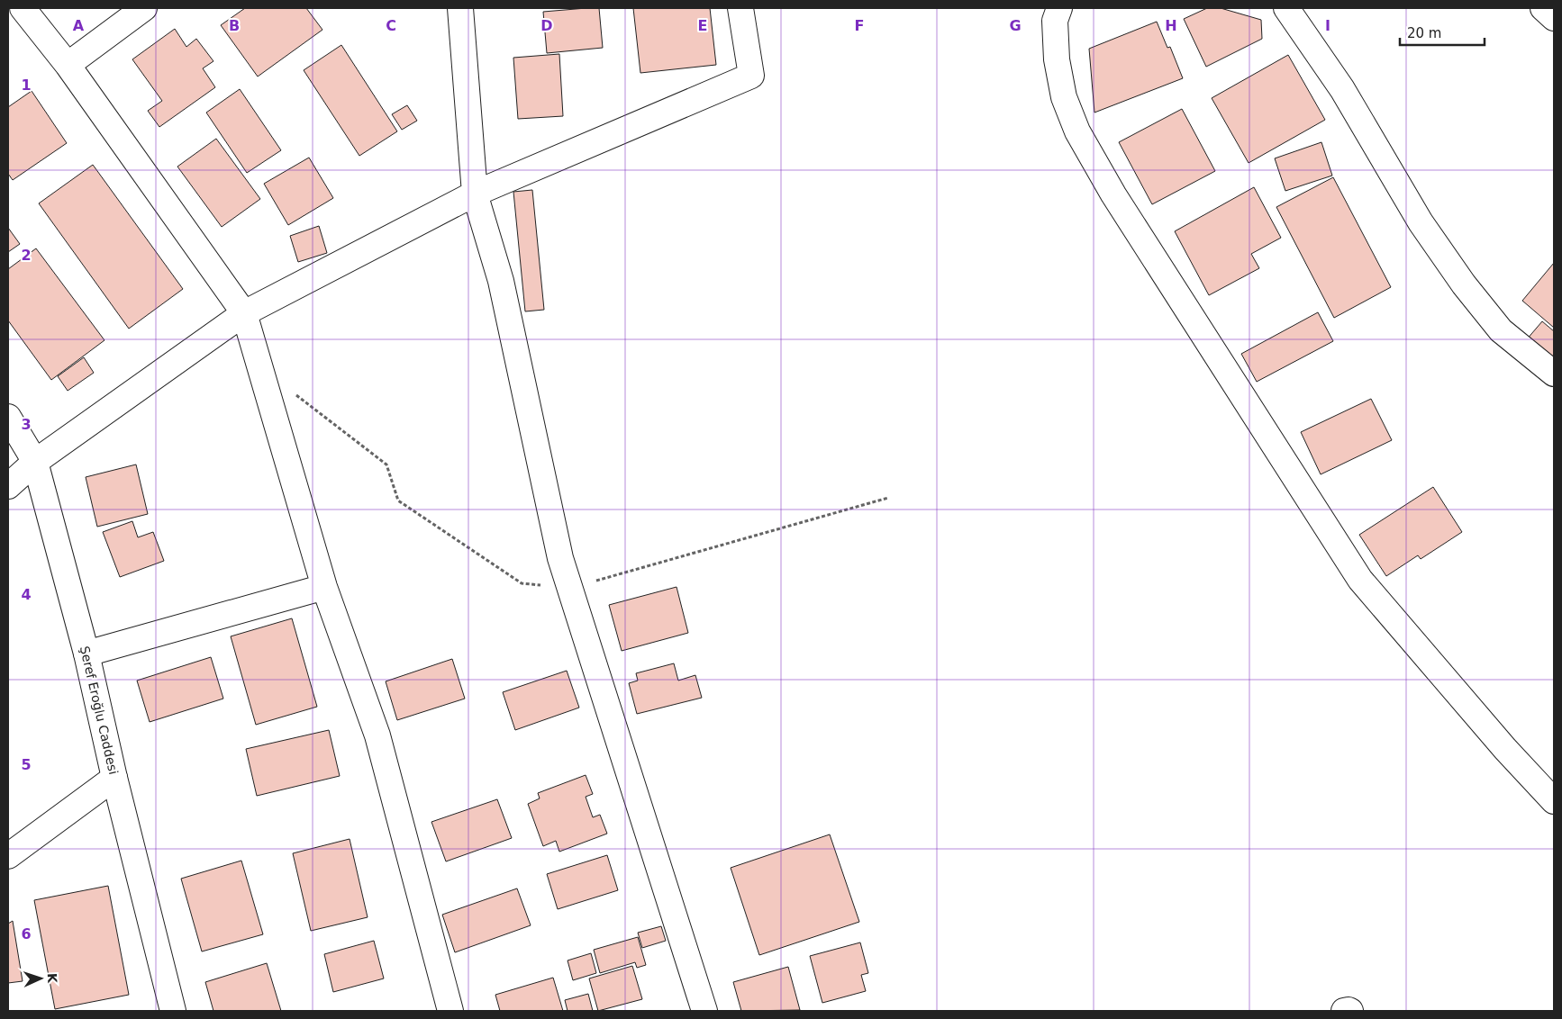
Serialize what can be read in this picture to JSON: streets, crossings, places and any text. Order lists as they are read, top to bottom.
{
  "streets": {
    "street": ["Şeref Eroğlu Caddesi"]
  },
  "scale_bar": "20 m",
  "north": "right",
  "grid": {
    "columns": [
      "A",
      "B",
      "C",
      "D",
      "E",
      "F",
      "G",
      "H",
      "I"
    ],
    "rows": [
      "1",
      "2",
      "3",
      "4",
      "5",
      "6"
    ]
  }
}
